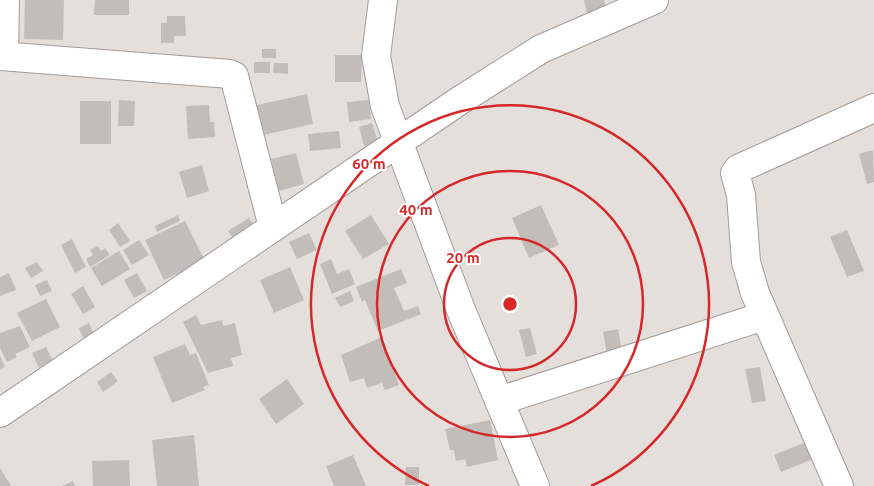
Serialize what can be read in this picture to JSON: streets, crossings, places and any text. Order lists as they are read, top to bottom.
{
  "rings": ["60 m", "40 m", "20 m"]
}
